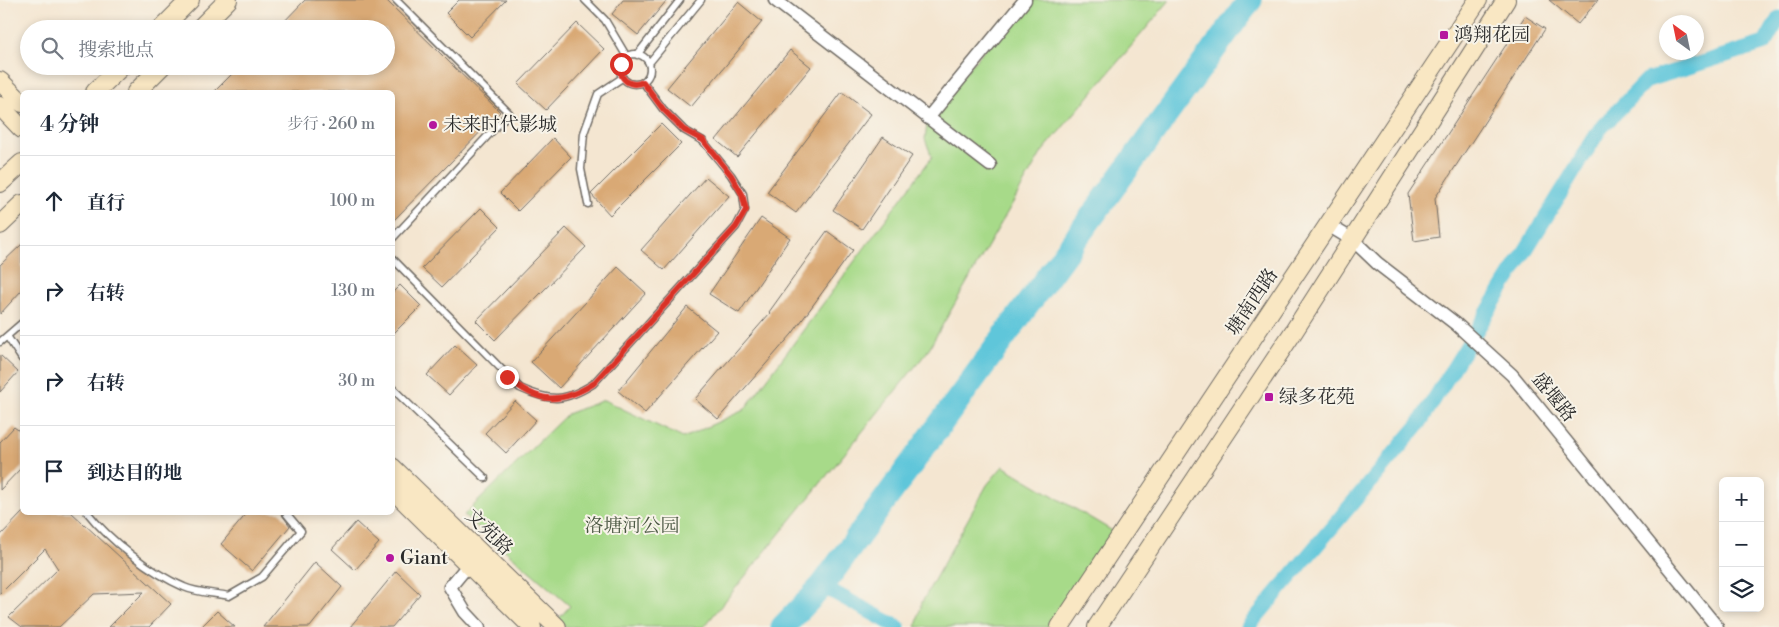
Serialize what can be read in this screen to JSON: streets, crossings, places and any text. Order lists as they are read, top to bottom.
{
  "streets": {
    "main road": ["塘南西路", "文苑路"],
    "street": ["盛堰路"]
  },
  "crossings": [
    ["塘南西路", "盛堰路"]
  ],
  "parks": ["洛塘河公园"],
  "places": {
    "transit": ["鸿翔花园", "绿多花苑"],
    "other": ["未来时代影城", "Giant"]
  },
  "north": "top left",
  "page": {
    "search": "搜索地点",
    "heading": ["4 分钟", "步行 · 260 m"],
    "list": [
      ["直行", "100 m"],
      ["右转", "130 m"],
      ["右转", "30 m"],
      "到达目的地"
    ],
    "map_buttons": ["+", "−"]
  }
}
